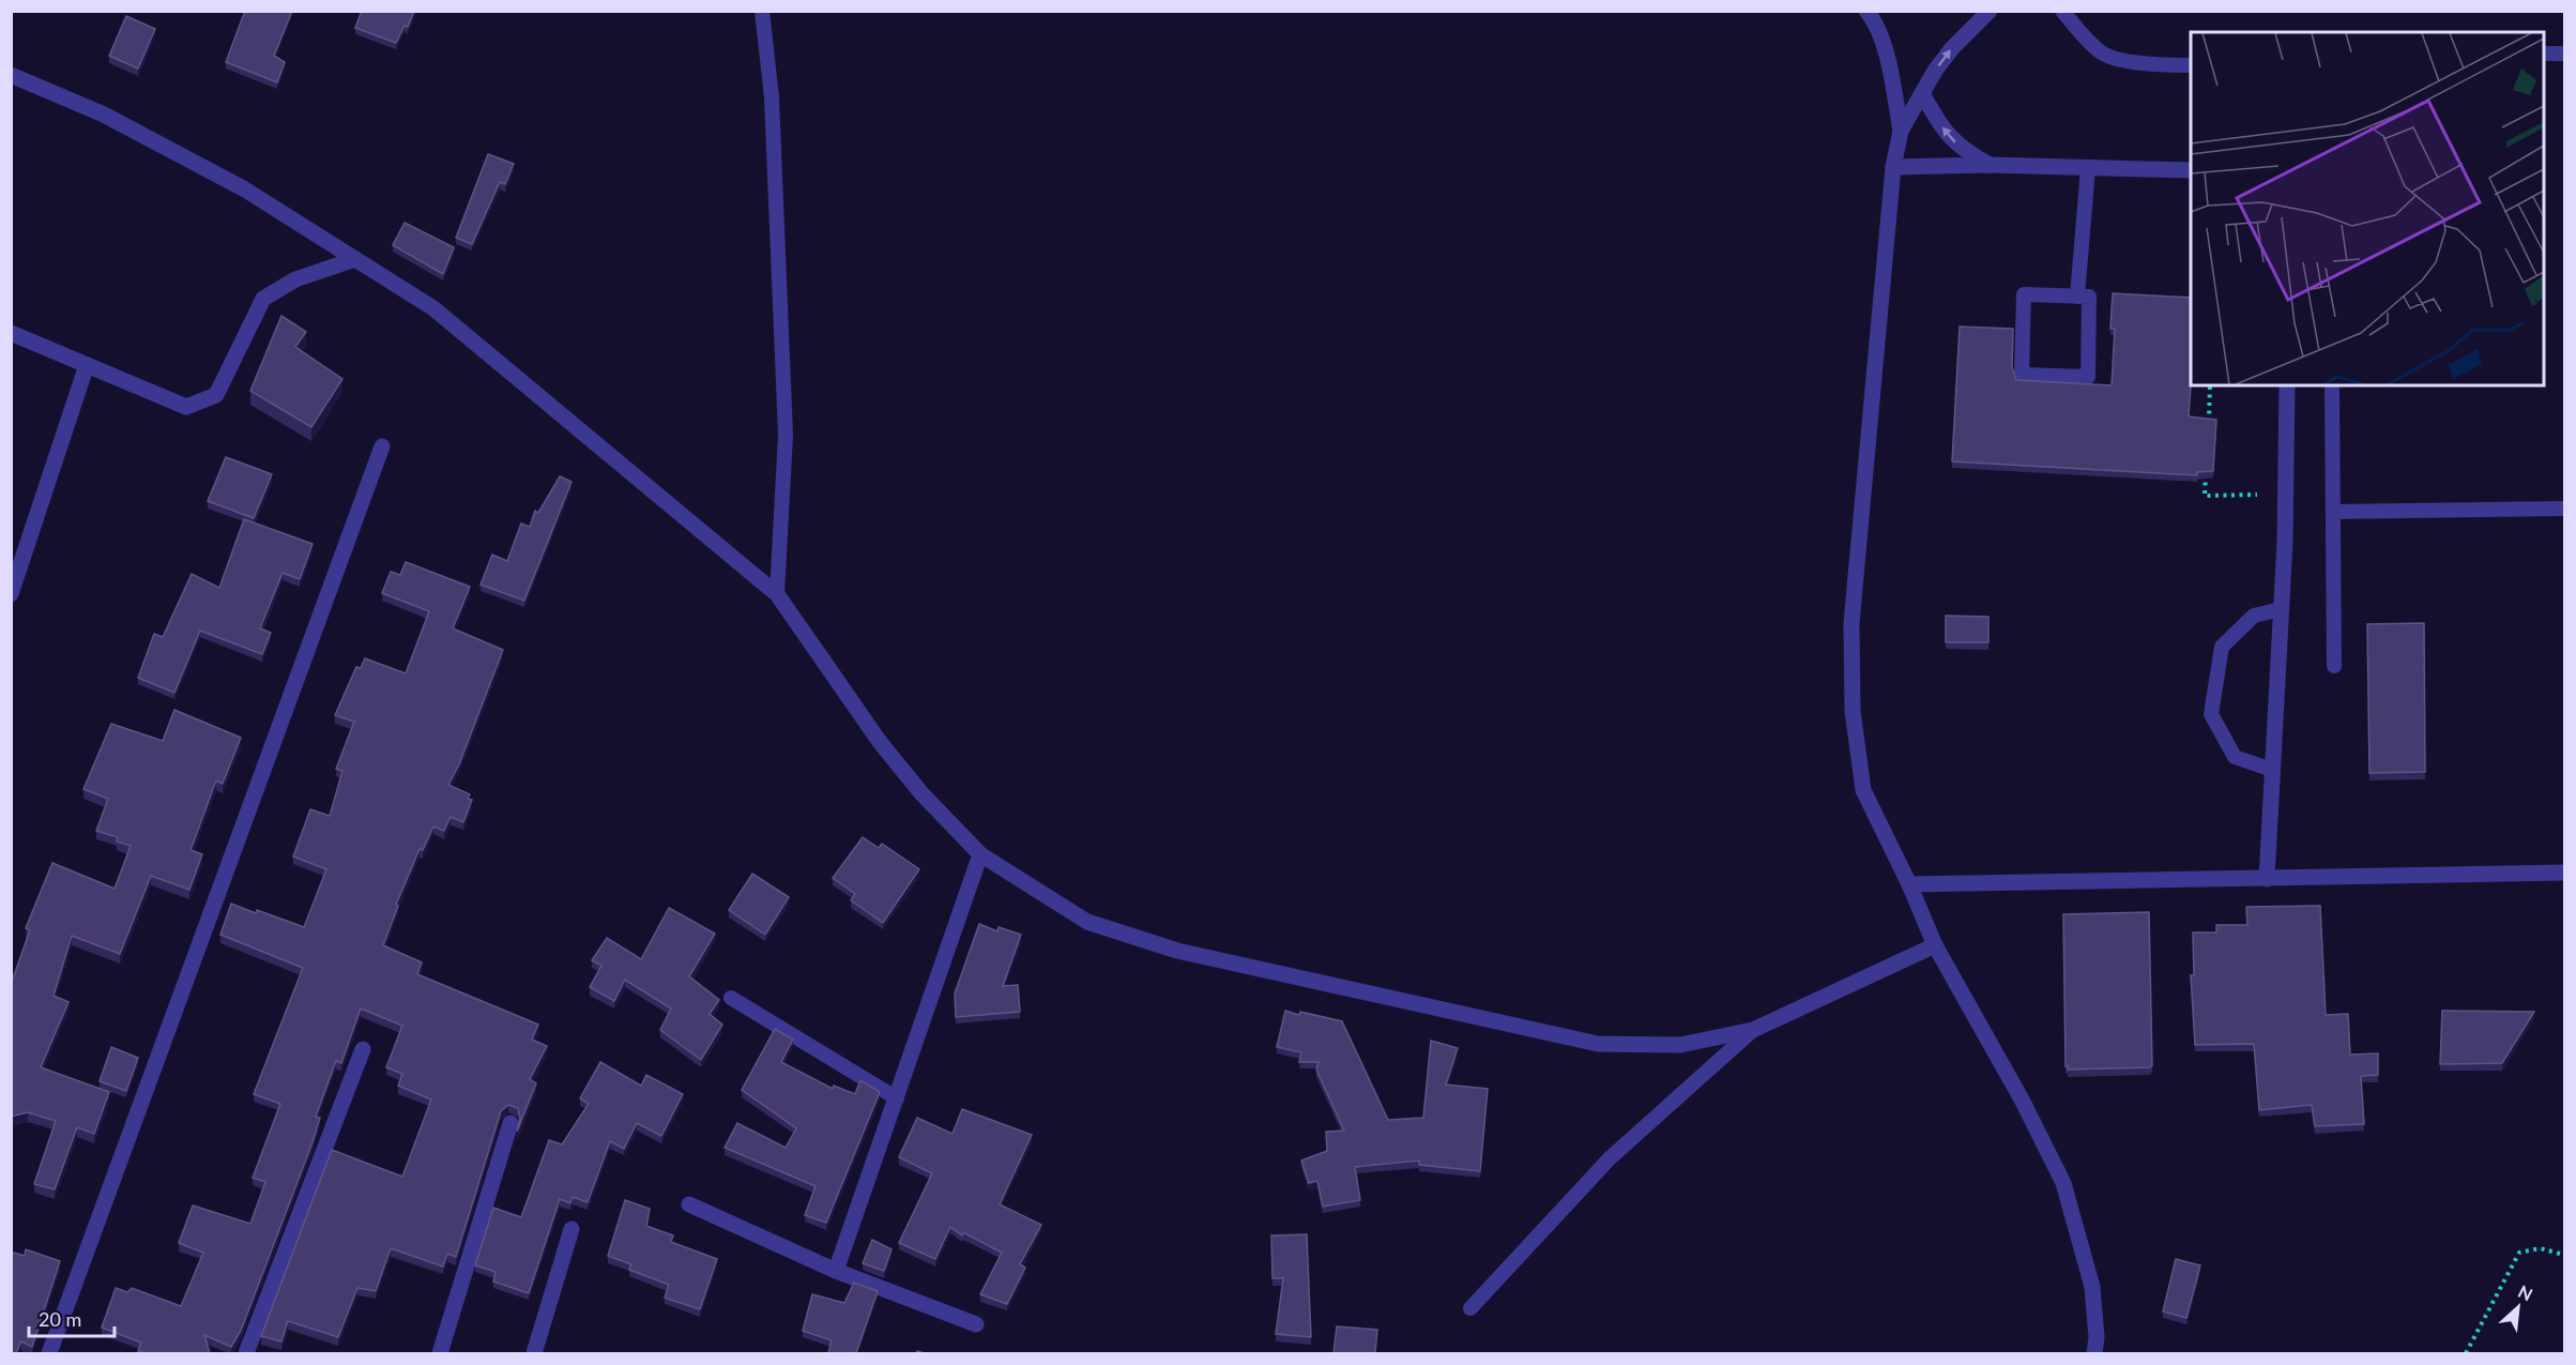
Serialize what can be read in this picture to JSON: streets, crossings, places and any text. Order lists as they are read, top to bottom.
{
  "scale_bar": "20 m",
  "north": "top right"
}
